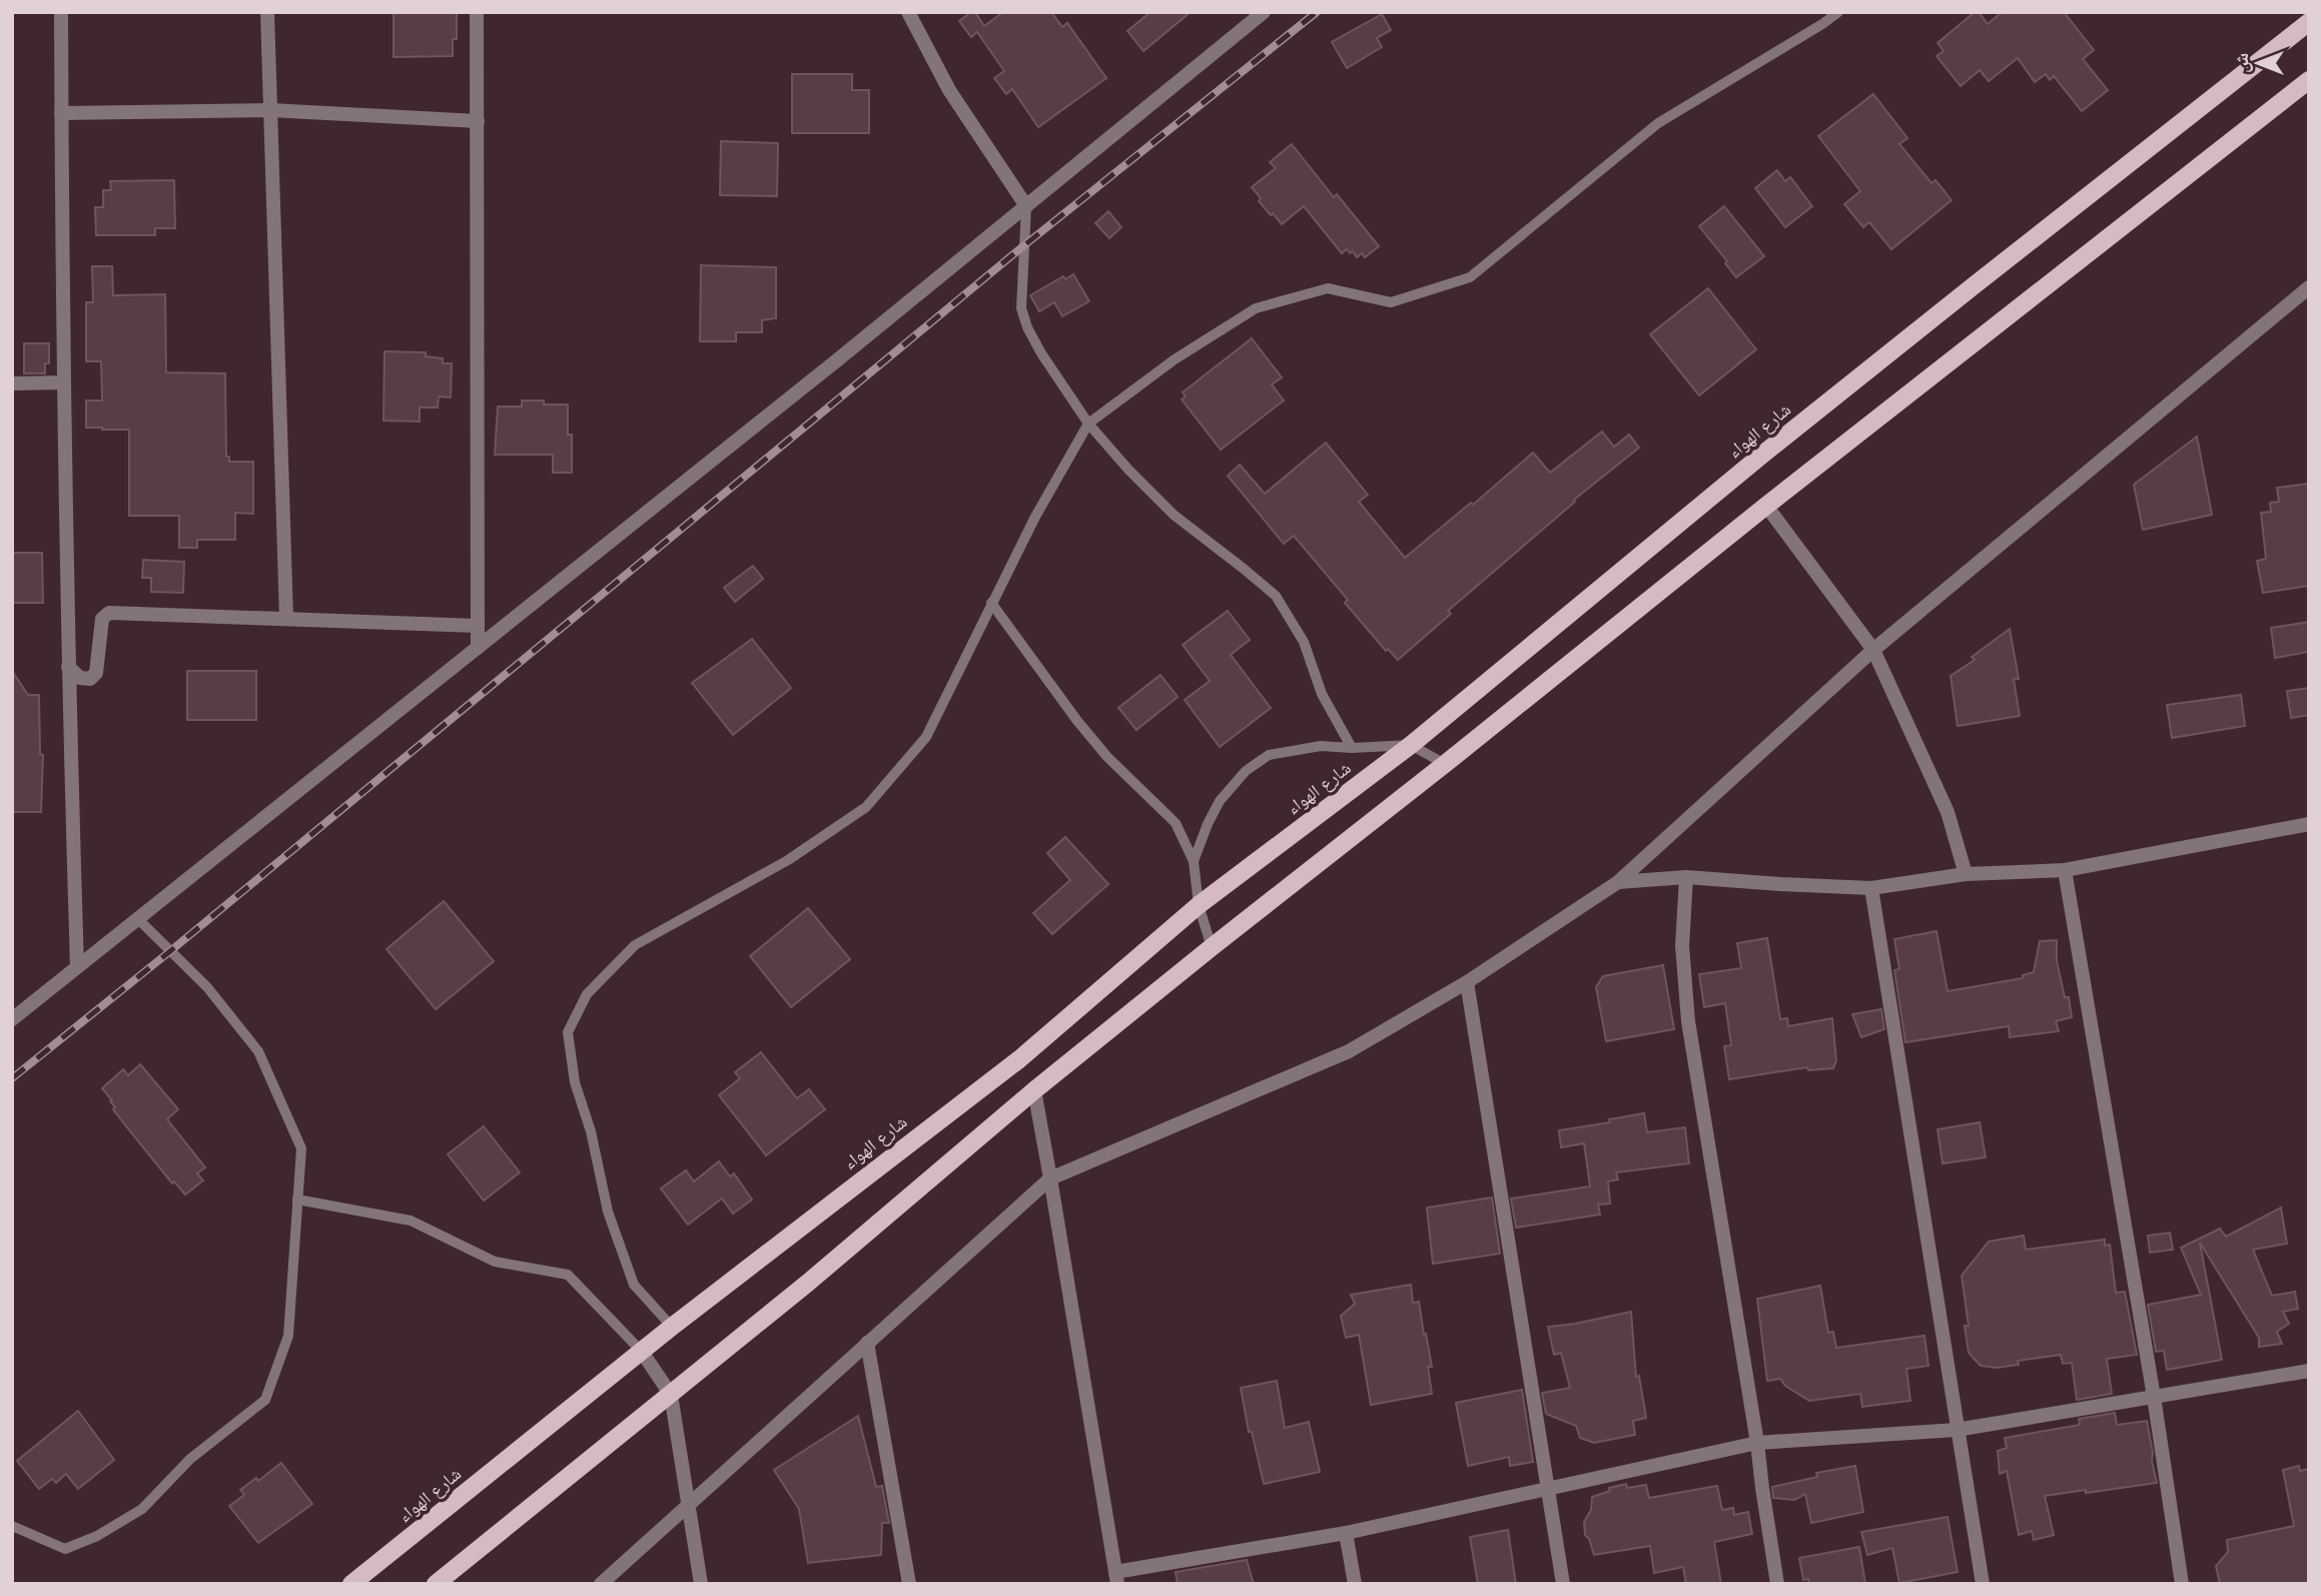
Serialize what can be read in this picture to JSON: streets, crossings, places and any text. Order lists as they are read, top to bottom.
{
  "streets": {
    "main road": ["شارع الهواء"]
  },
  "north": "left"
}
